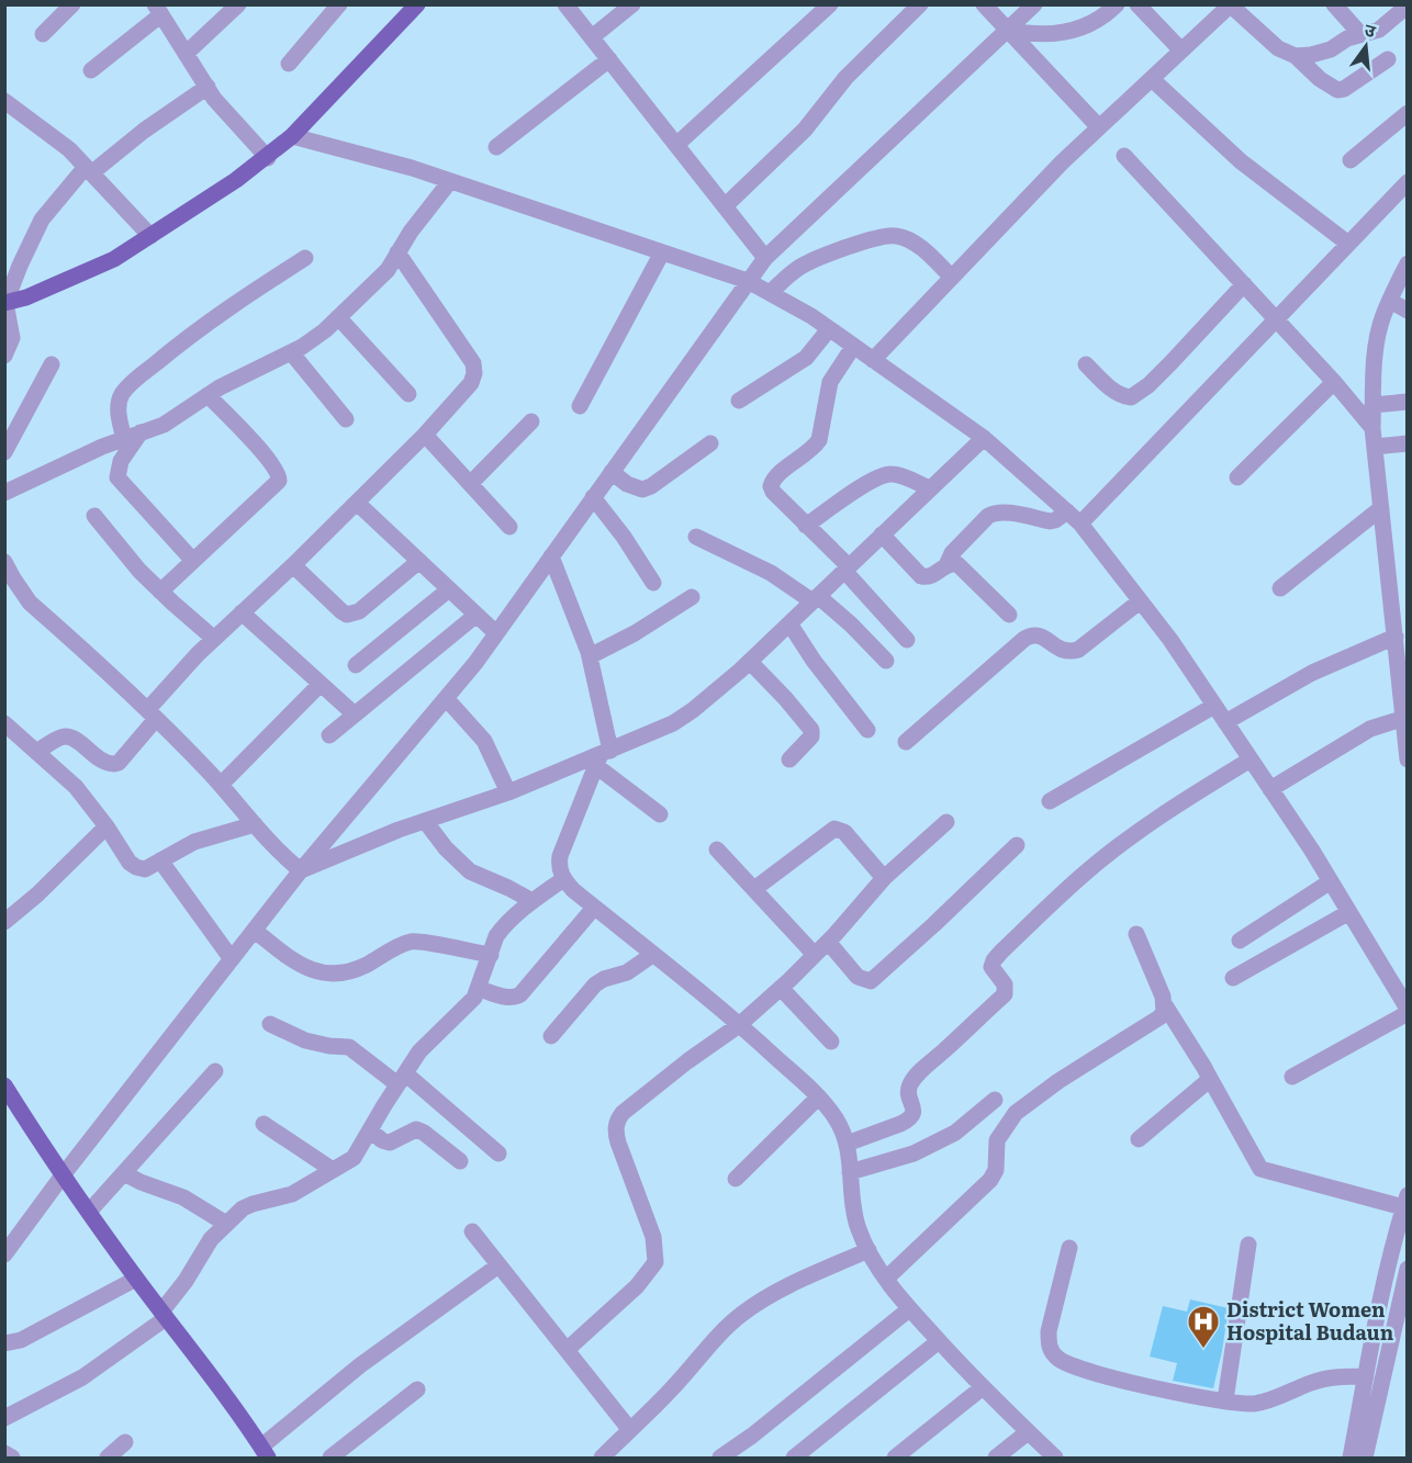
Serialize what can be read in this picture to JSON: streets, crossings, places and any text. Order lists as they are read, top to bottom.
{
  "places": {
    "hospital": ["District Women Hospital Budaun"]
  },
  "north": "top"
}
